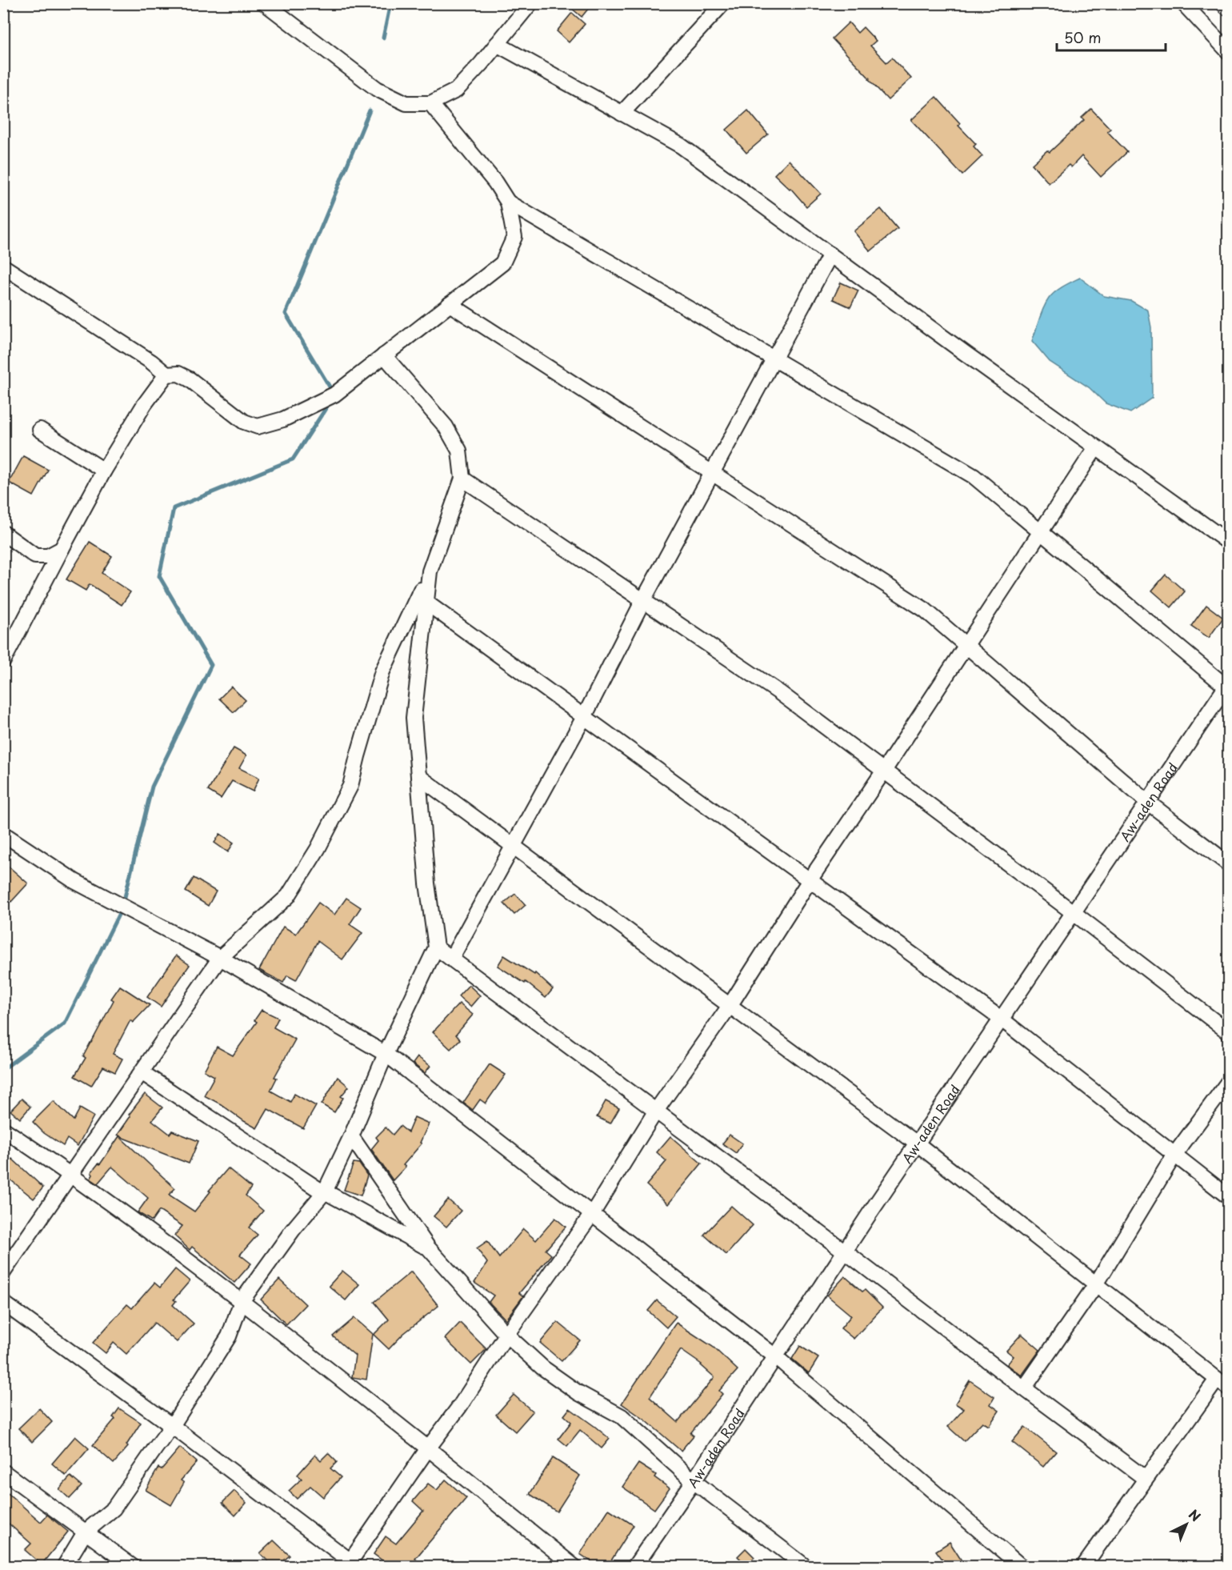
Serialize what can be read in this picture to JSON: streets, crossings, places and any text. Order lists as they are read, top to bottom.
{
  "streets": {
    "street": ["Aw-aden Road"]
  },
  "scale_bar": "50 m",
  "north": "top right"
}
